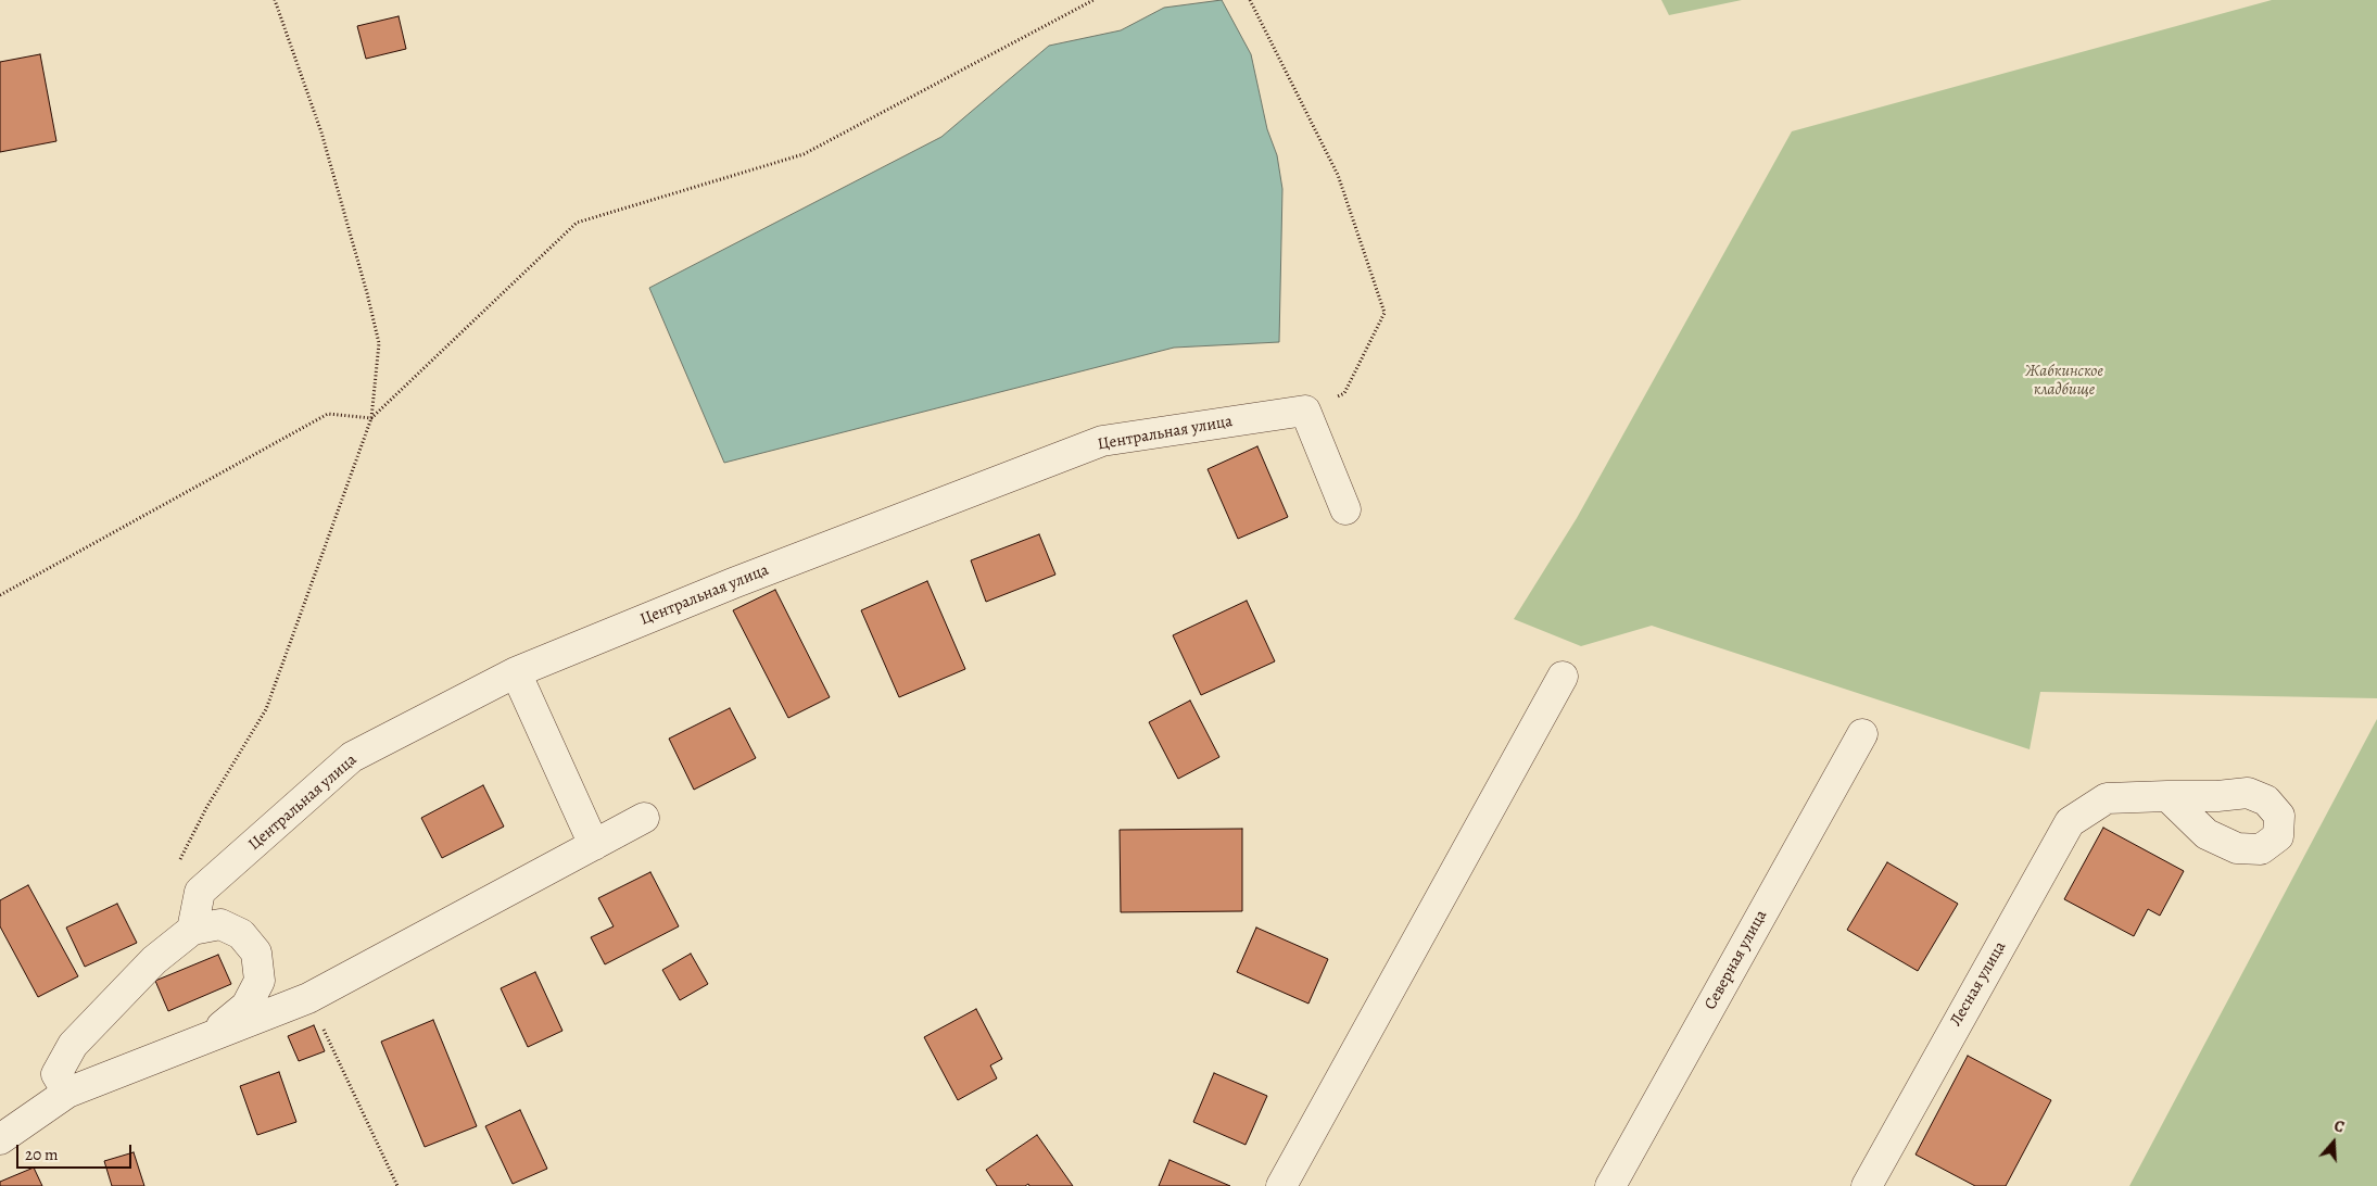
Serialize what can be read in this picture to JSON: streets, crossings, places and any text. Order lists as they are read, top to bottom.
{
  "streets": {
    "street": ["Центральная улица", "Северная улица", "Лесная улица"]
  },
  "parks": ["Жабкинское кладбище"],
  "scale_bar": "20 m",
  "north": "top"
}
